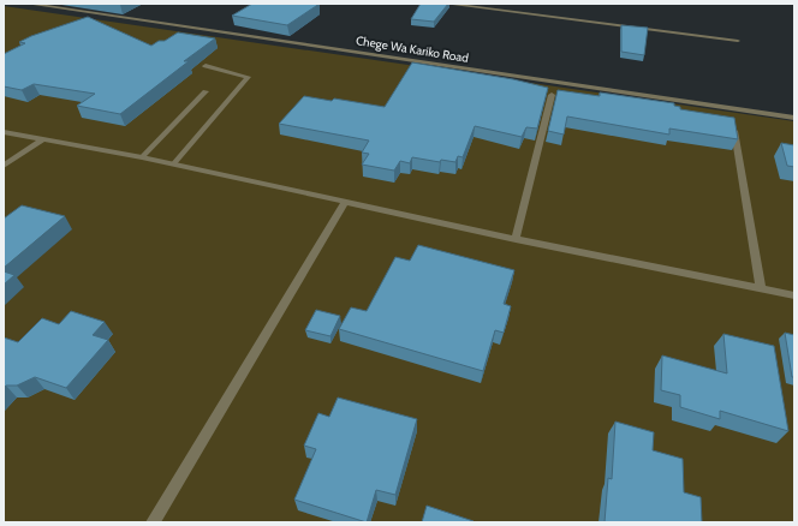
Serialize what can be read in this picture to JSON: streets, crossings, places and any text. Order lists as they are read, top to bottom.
{
  "streets": {
    "street": ["Chege Wa Kariko Road"]
  }
}
